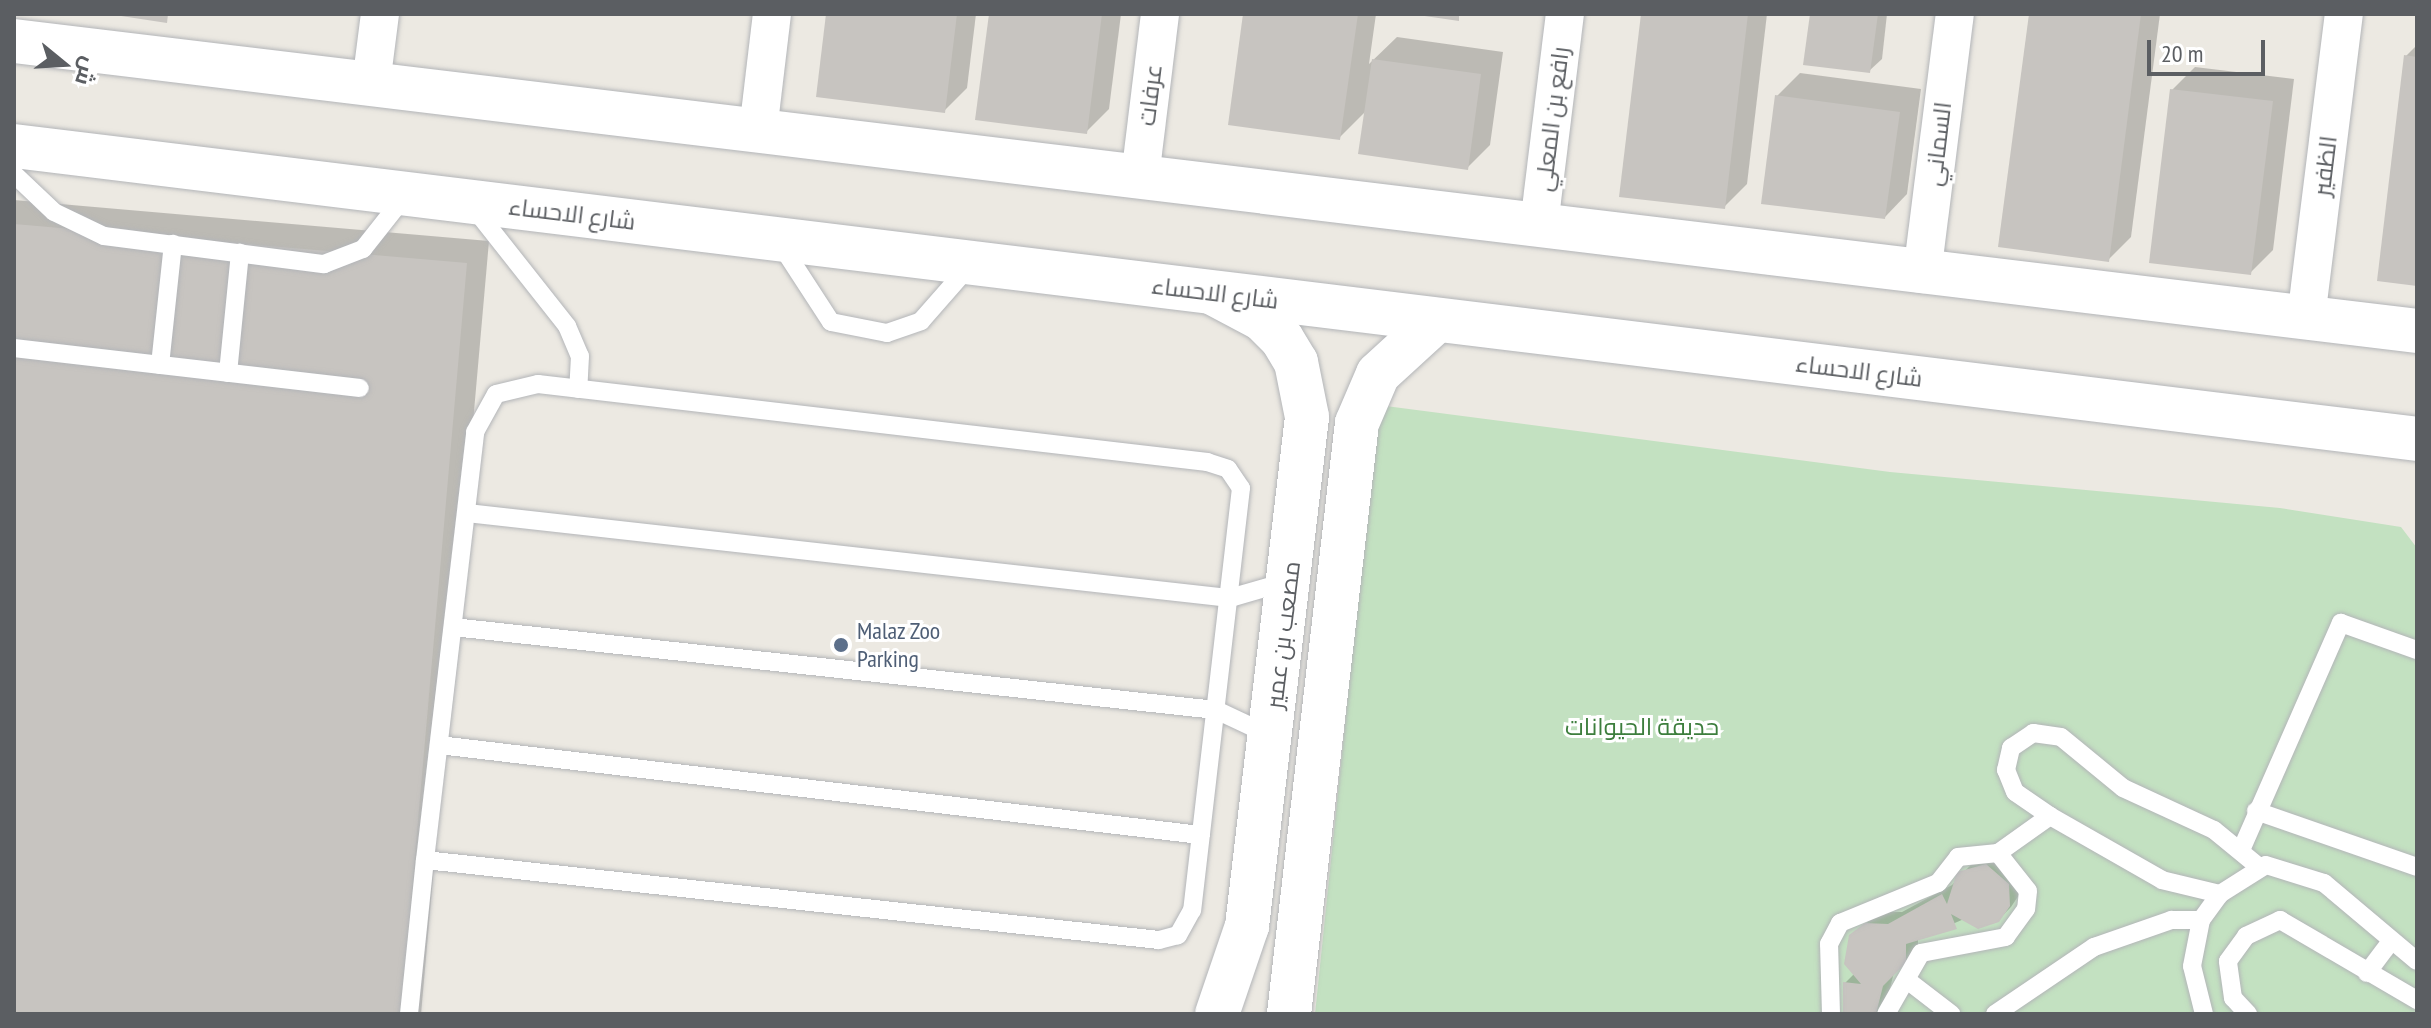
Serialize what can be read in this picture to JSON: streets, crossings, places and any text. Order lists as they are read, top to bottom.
{
  "streets": {
    "main road": ["شارع الاحساء", "مصعب بن عمير"],
    "street": [
      "عرفات",
      "رافع بن المعلي",
      "السماني",
      "الظفير"
    ]
  },
  "crossings": [
    ["شارع الاحساء", "مصعب بن عمير"]
  ],
  "parks": ["حديقة الحيوانات"],
  "places": ["Malaz Zoo Parking"],
  "scale_bar": "20 m",
  "north": "right"
}
